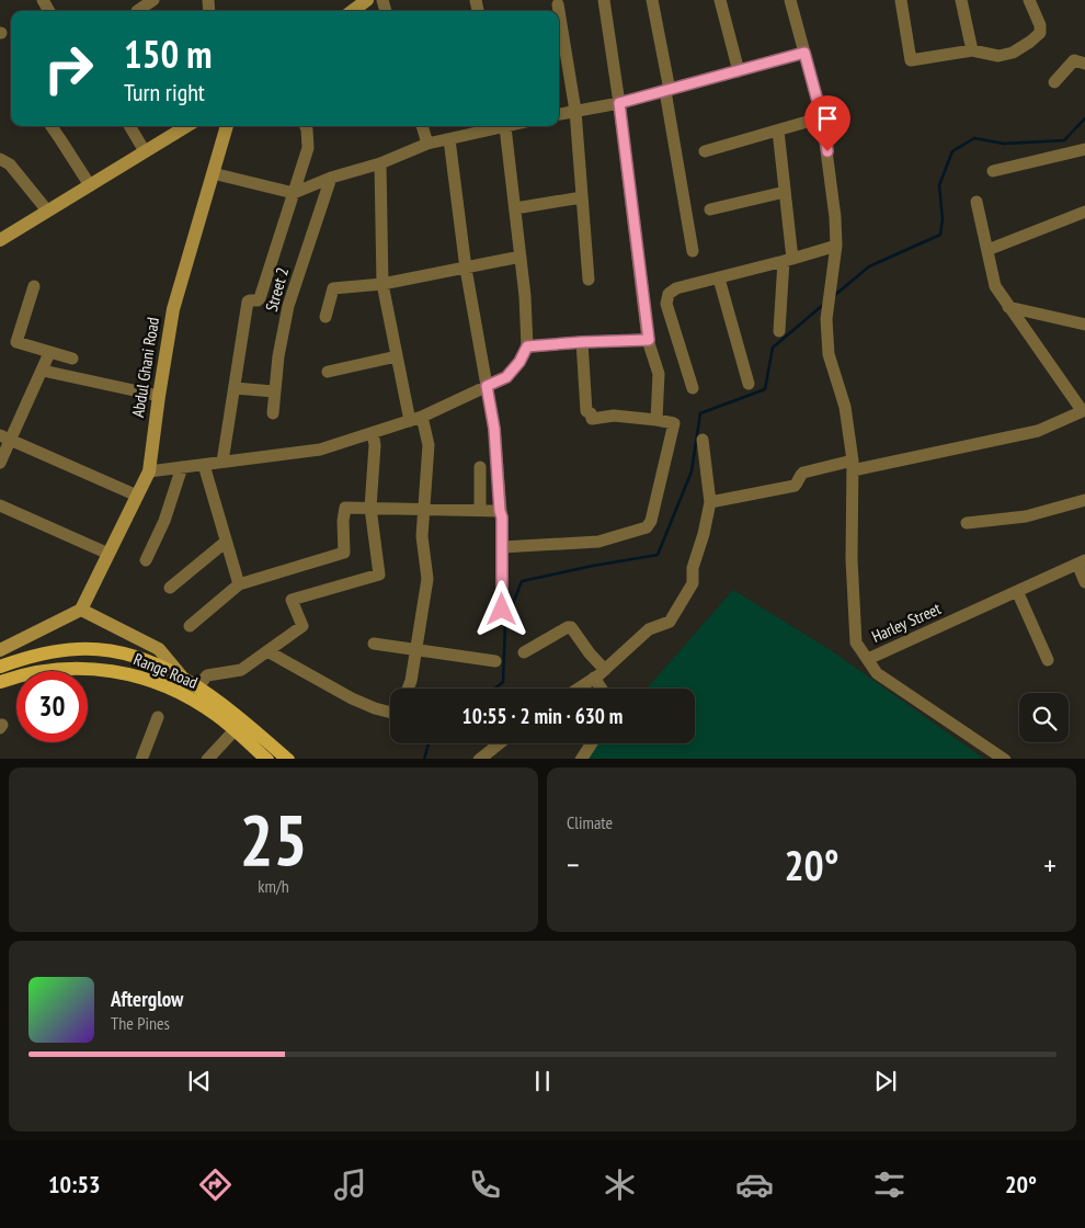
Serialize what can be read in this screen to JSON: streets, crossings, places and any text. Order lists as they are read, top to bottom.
{
  "streets": {
    "main road": ["Range Road"],
    "street": ["Street 2", "Abdul Ghani Road", "Harley Street"]
  },
  "page": {
    "turn": ["150 m", "Turn right"],
    "limit": "30",
    "trip": "10:55 · 2 min · 630 m",
    "tile": [
      ["25", "km/h"],
      "Climate"
    ],
    "heat": ["−", "20°", "+"],
    "song": ["Afterglow", "The Pines"],
    "tabs": ["10:53", "20°"]
  }
}
